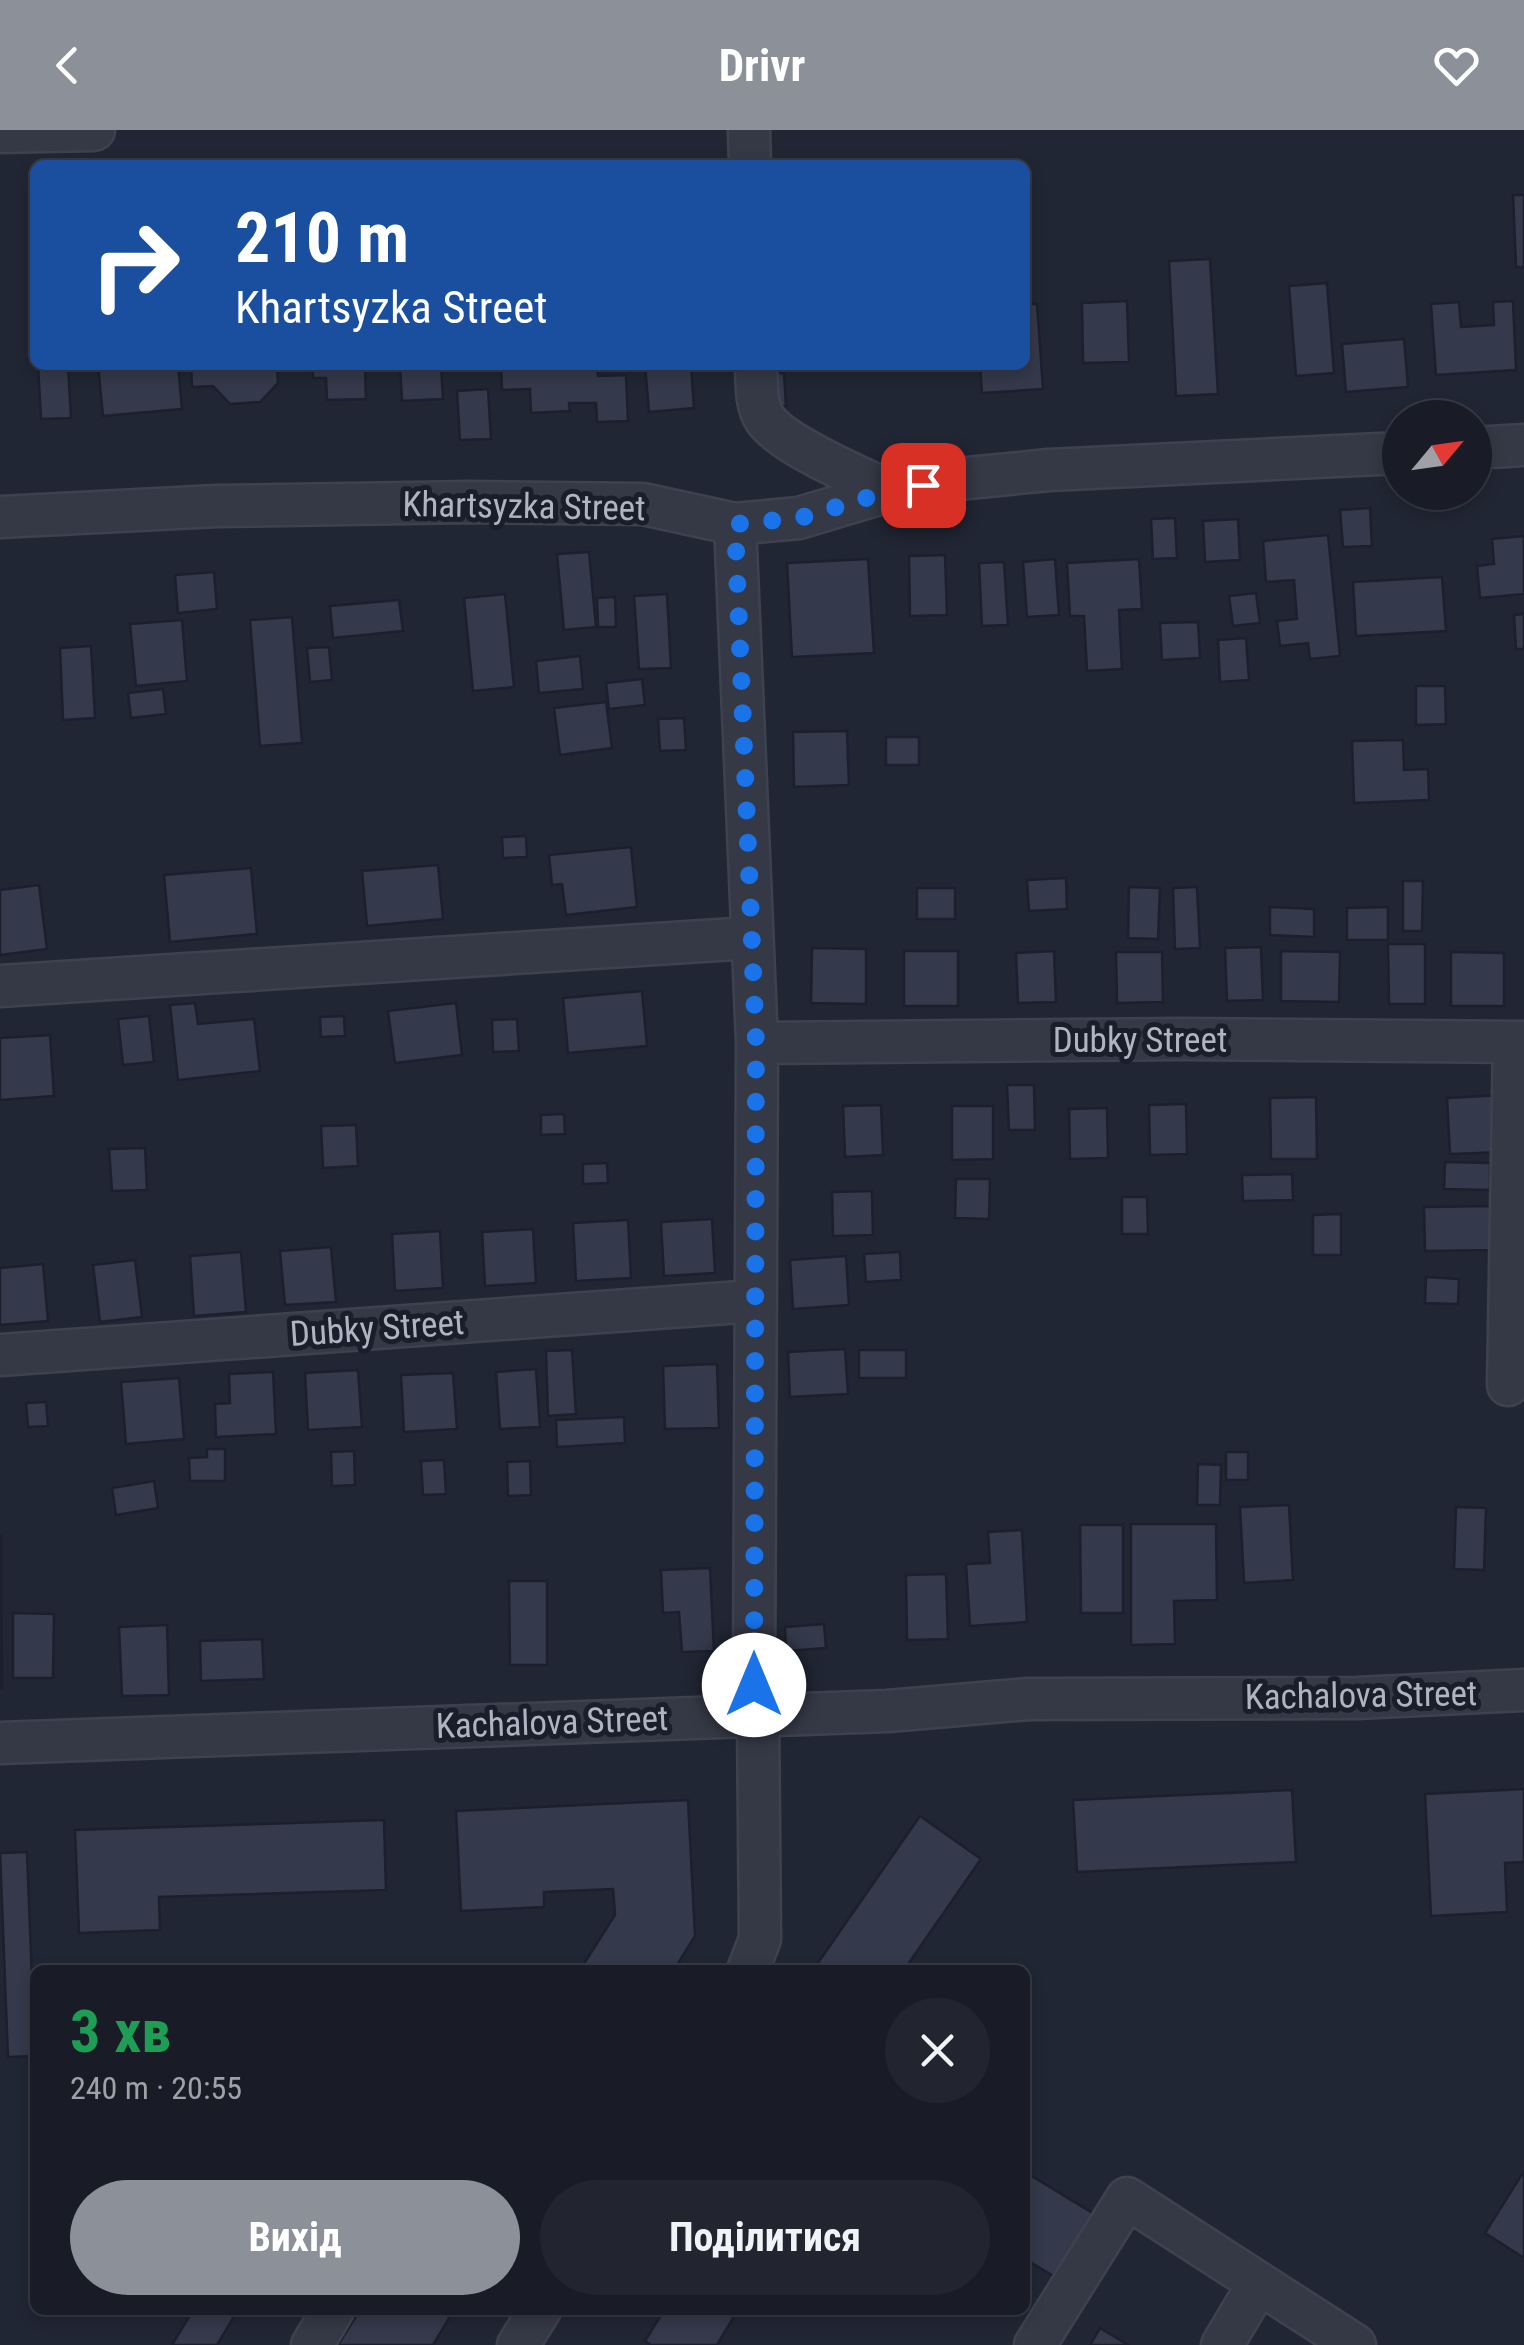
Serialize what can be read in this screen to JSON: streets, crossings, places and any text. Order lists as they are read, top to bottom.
{
  "streets": {
    "street": ["Khartsyzka Street", "Dubky Street", "Kachalova Street"]
  },
  "north": "top right",
  "page": {
    "header": "Drivr",
    "turn": ["210 m", "Khartsyzka Street"],
    "heading": ["3 хв", "240 m · 20:55"],
    "buttons": ["Вихід", "Поділитися"]
  }
}
